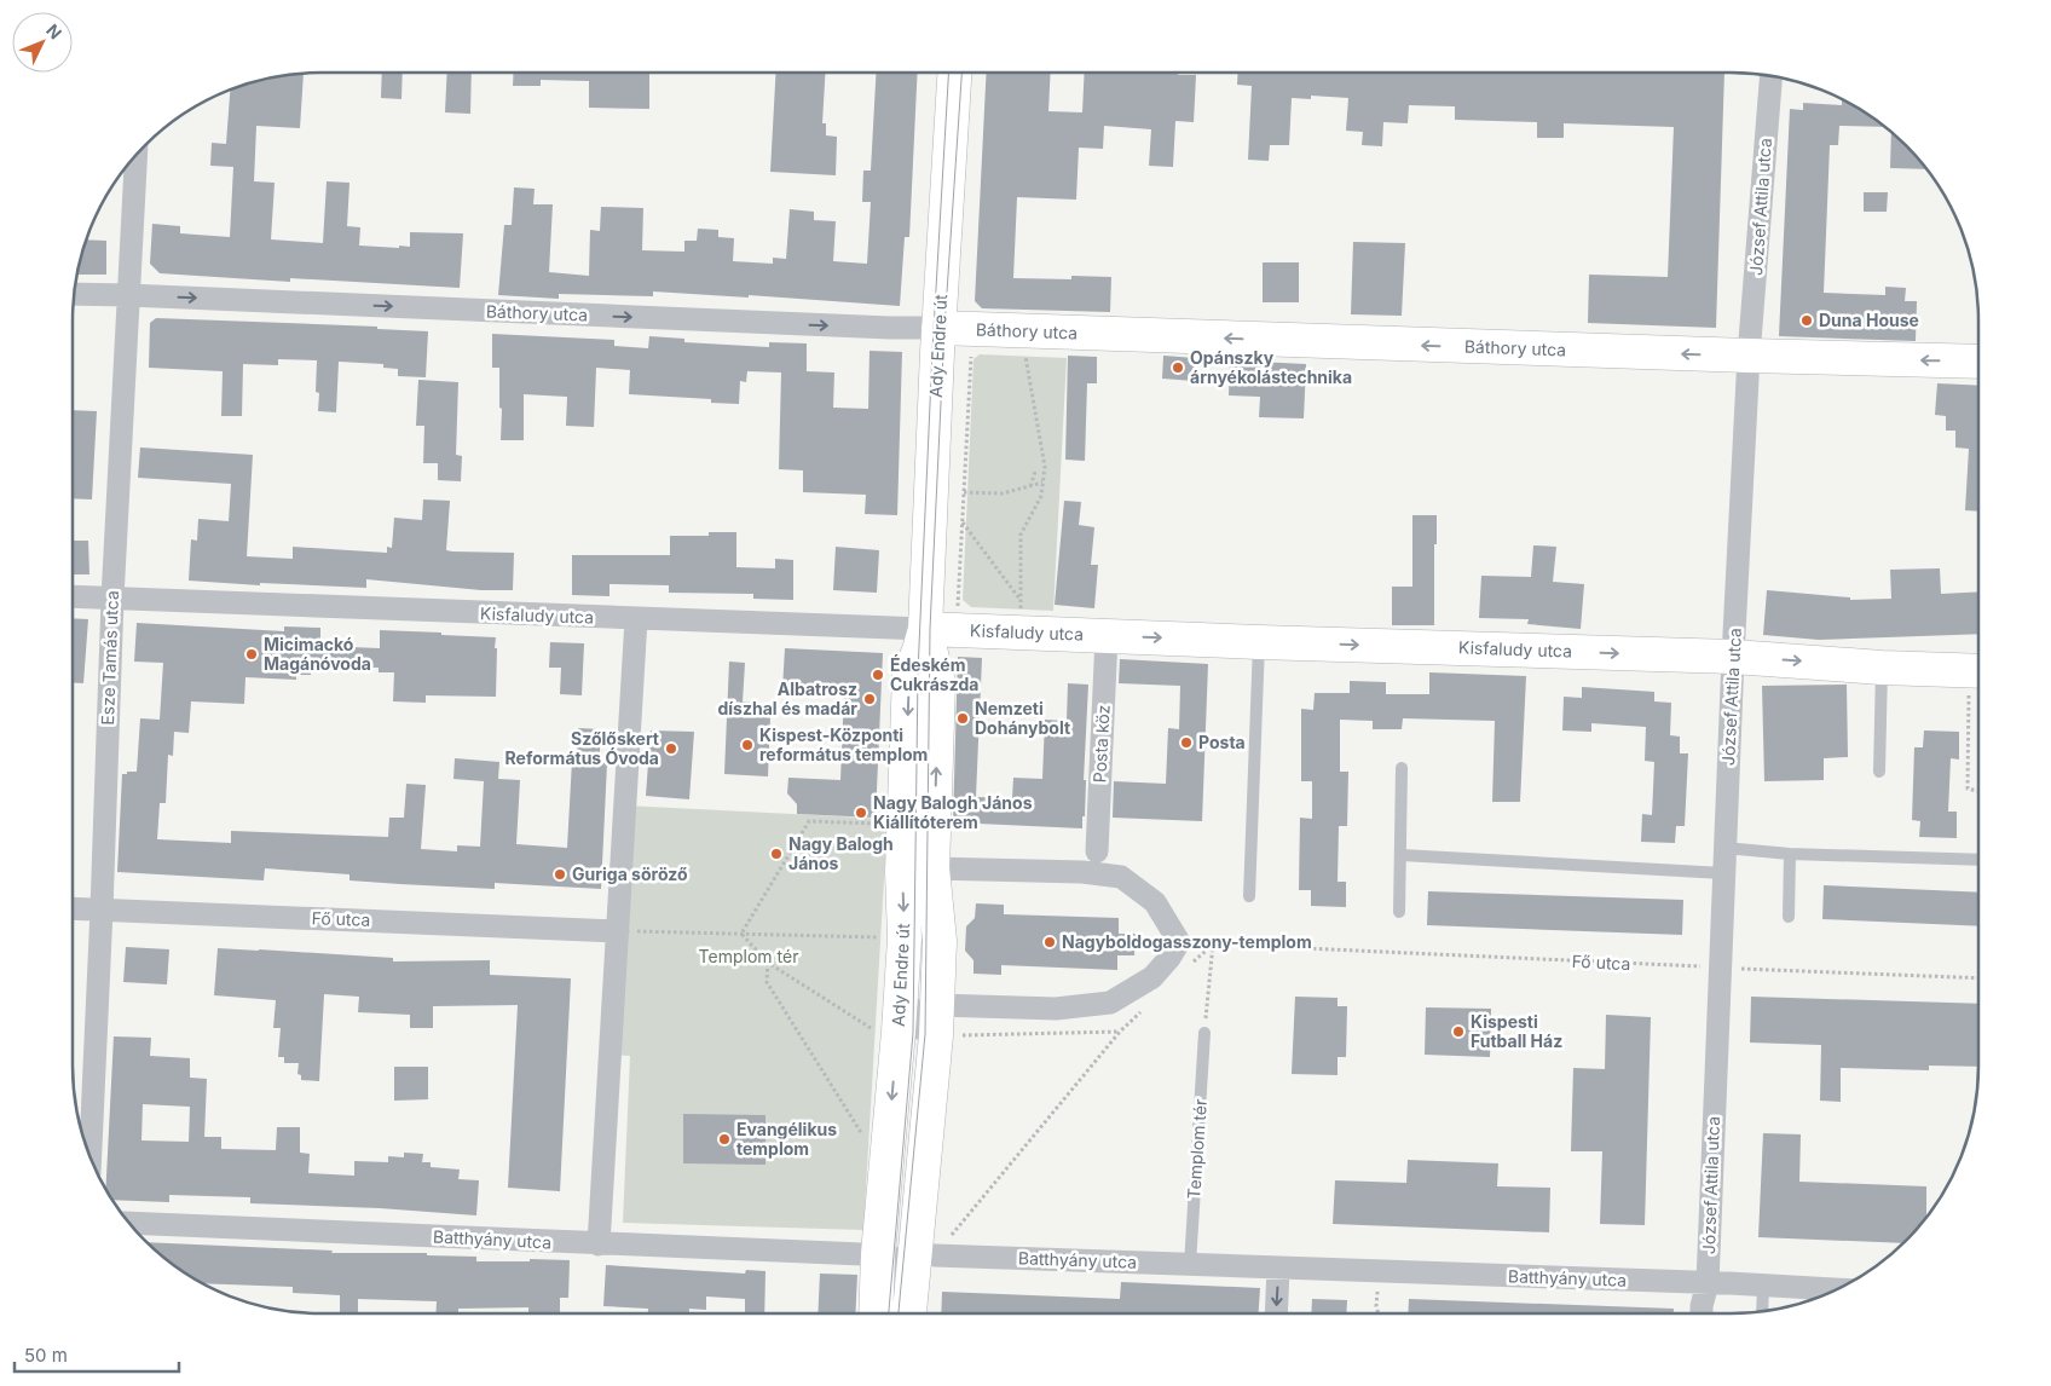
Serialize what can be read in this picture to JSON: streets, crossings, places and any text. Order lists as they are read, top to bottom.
{
  "streets": {
    "street": [
      "József Attila utca",
      "Báthory utca",
      "Ady Endre út",
      "Kisfaludy utca",
      "Esze Tamás utca",
      "Posta köz",
      "Fő utca",
      "Batthyány utca"
    ],
    "lane": ["Templom tér"]
  },
  "crossings": [
    ["József Attila utca", "Báthory utca"],
    ["József Attila utca", "Kisfaludy utca"],
    ["József Attila utca", "Fő utca"],
    ["József Attila utca", "Batthyány utca"],
    ["Báthory utca", "Ady Endre út"],
    ["Báthory utca", "Esze Tamás utca"],
    ["Ady Endre út", "Kisfaludy utca"],
    ["Ady Endre út", "Batthyány utca"],
    ["Kisfaludy utca", "Esze Tamás utca"],
    ["Kisfaludy utca", "Posta köz"],
    ["Esze Tamás utca", "Fő utca"],
    ["Fő utca", "Templom tér"],
    ["Templom tér", "Batthyány utca"]
  ],
  "one_way": ["Kisfaludy utca"],
  "parks": ["Templom tér"],
  "places": [
    "Duna House",
    "Opánszky árnyékolástechnika",
    "Micimackó Magánóvoda",
    "Édeském Cukrászda",
    "Albatrosz díszhal és madár",
    "Nemzeti Dohánybolt",
    "Posta",
    "Kispest-Központi református templom",
    "Szőlőskert Református Óvoda",
    "Nagy Balogh János Kiállítóterem",
    "Nagy Balogh János",
    "Guriga söröző",
    "Nagyboldogasszony-templom",
    "Kispesti Futball Ház",
    "Evangélikus templom"
  ],
  "scale_bar": "50 m",
  "north": "top right"
}
